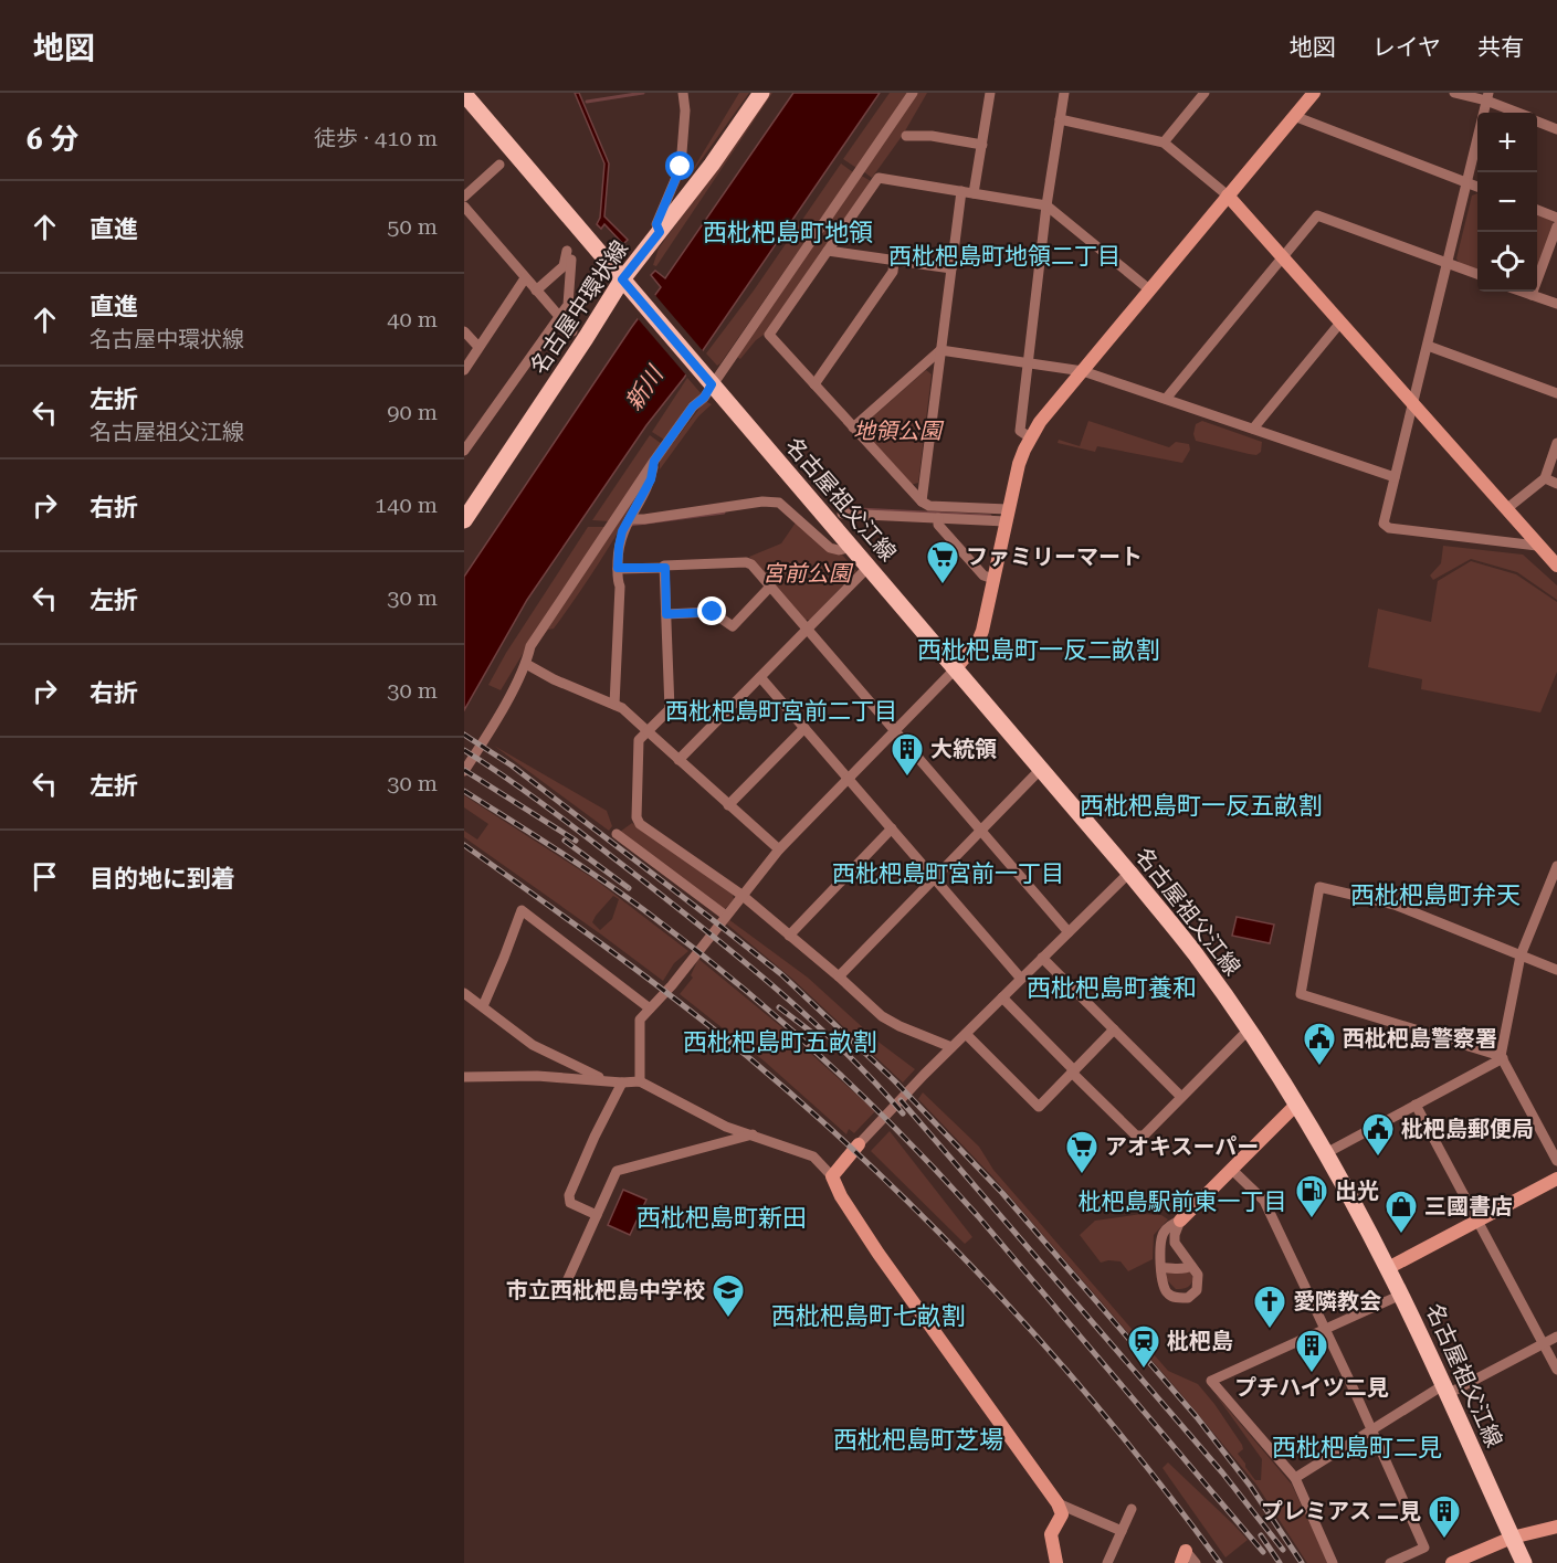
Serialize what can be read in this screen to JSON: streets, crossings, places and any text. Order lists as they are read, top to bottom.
{
  "streets": {
    "main road": ["名古屋中環状線", "名古屋祖父江線"]
  },
  "crossings": [
    ["名古屋中環状線", "名古屋祖父江線"]
  ],
  "districts": [
    "西枇杷島町地領",
    "西枇杷島町地領二丁目",
    "西枇杷島町一反二畝割",
    "西枇杷島町宮前二丁目",
    "西枇杷島町一反五畝割",
    "西枇杷島町宮前一丁目",
    "西枇杷島町弁天",
    "西枇杷島町養和",
    "西枇杷島町五畝割",
    "枇杷島駅前東一丁目",
    "西枇杷島町新田",
    "西枇杷島町七畝割",
    "西枇杷島町芝場",
    "西枇杷島町二見"
  ],
  "water": ["新川"],
  "parks": ["地領公園", "宮前公園"],
  "places": {
    "supermarket": ["ファミリーマート", "アオキスーパー"],
    "building": ["大統領", "プチハイツ二見", "プレミアス 二見"],
    "public building": ["西枇杷島警察署", "枇杷島郵便局"],
    "fuel station": ["出光"],
    "shop": ["三國書店"],
    "school or university": ["市立西枇杷島中学校"],
    "church": ["愛隣教会"],
    "station": ["枇杷島"]
  },
  "page": {
    "header": "地図",
    "nav": ["地図", "レイヤ", "共有"],
    "heading": ["6 分", "徒歩 · 410 m"],
    "map_buttons": ["+", "−"],
    "list": [
      ["直進", "50 m"],
      ["直進", "名古屋中環状線", "40 m"],
      ["左折", "名古屋祖父江線", "90 m"],
      ["右折", "140 m"],
      ["左折", "30 m"],
      ["右折", "30 m"],
      ["左折", "30 m"],
      "目的地に到着"
    ]
  }
}
